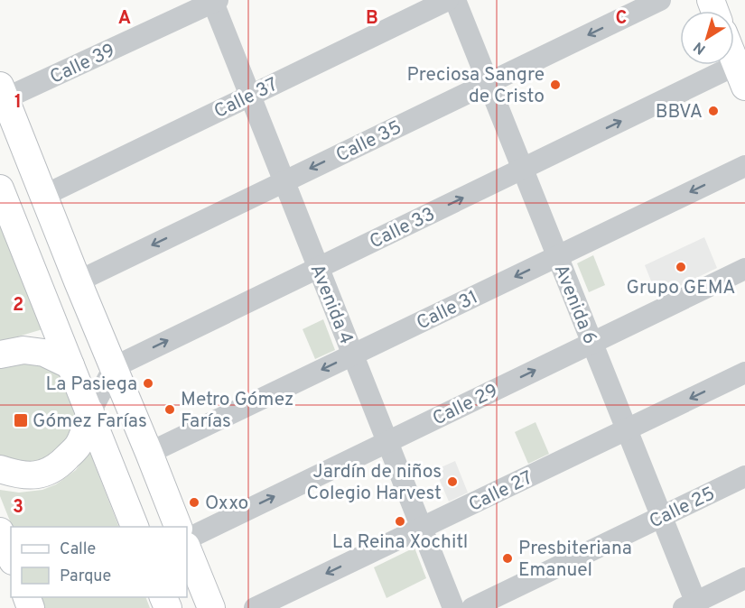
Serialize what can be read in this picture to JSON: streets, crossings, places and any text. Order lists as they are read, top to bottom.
{
  "streets": {
    "street": [
      "Calle 39",
      "Calle 37",
      "Calle 35",
      "Calle 33",
      "Avenida 4",
      "Avenida 6",
      "Calle 31",
      "Calle 29",
      "Calle 27",
      "Calle 25"
    ]
  },
  "crossings": [
    ["Calle 39", "Avenida 4"],
    ["Calle 37", "Avenida 4"],
    ["Calle 35", "Avenida 4"],
    ["Calle 35", "Avenida 6"],
    ["Calle 33", "Avenida 4"],
    ["Calle 33", "Avenida 6"],
    ["Avenida 4", "Calle 31"],
    ["Avenida 4", "Calle 29"],
    ["Avenida 4", "Calle 27"],
    ["Avenida 6", "Calle 31"],
    ["Avenida 6", "Calle 29"],
    ["Avenida 6", "Calle 27"],
    ["Avenida 6", "Calle 25"]
  ],
  "one_way": [
    "Calle 35",
    "Calle 33",
    "Calle 31",
    "Calle 29",
    "Calle 27"
  ],
  "places": {
    "other": [
      "Preciosa Sangre de Cristo",
      "BBVA",
      "Grupo GEMA",
      "La Pasiega",
      "Metro Gómez Farías",
      "Jardín de niños Colegio Harvest",
      "Oxxo",
      "La Reina Xochitl",
      "Presbiteriana Emanuel"
    ],
    "transit": ["Gómez Farías"]
  },
  "legend": ["Calle", "Parque"],
  "north": "bottom left",
  "grid": {
    "columns": ["A", "B", "C"],
    "rows": ["1", "2", "3"]
  }
}
